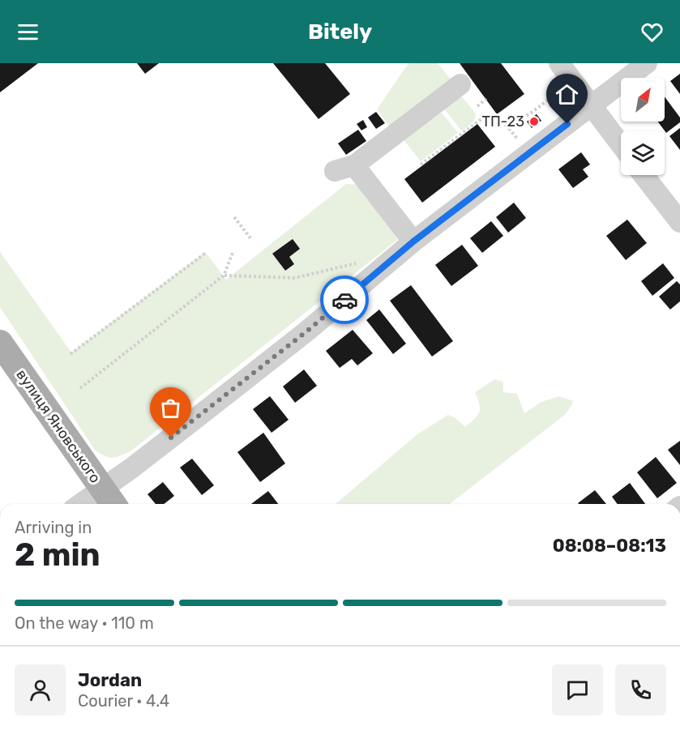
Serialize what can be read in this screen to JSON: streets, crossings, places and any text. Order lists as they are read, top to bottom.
{
  "streets": {
    "main road": ["вулиця Яновського"]
  },
  "places": ["ТП-23"],
  "north": "top right",
  "page": {
    "header": "Bitely",
    "heading": ["2 min", "Arriving in", "08:08–08:13"],
    "panel": ["Jordan", "Courier · 4.4"],
    "bar": "On the way · 110 m"
  }
}
